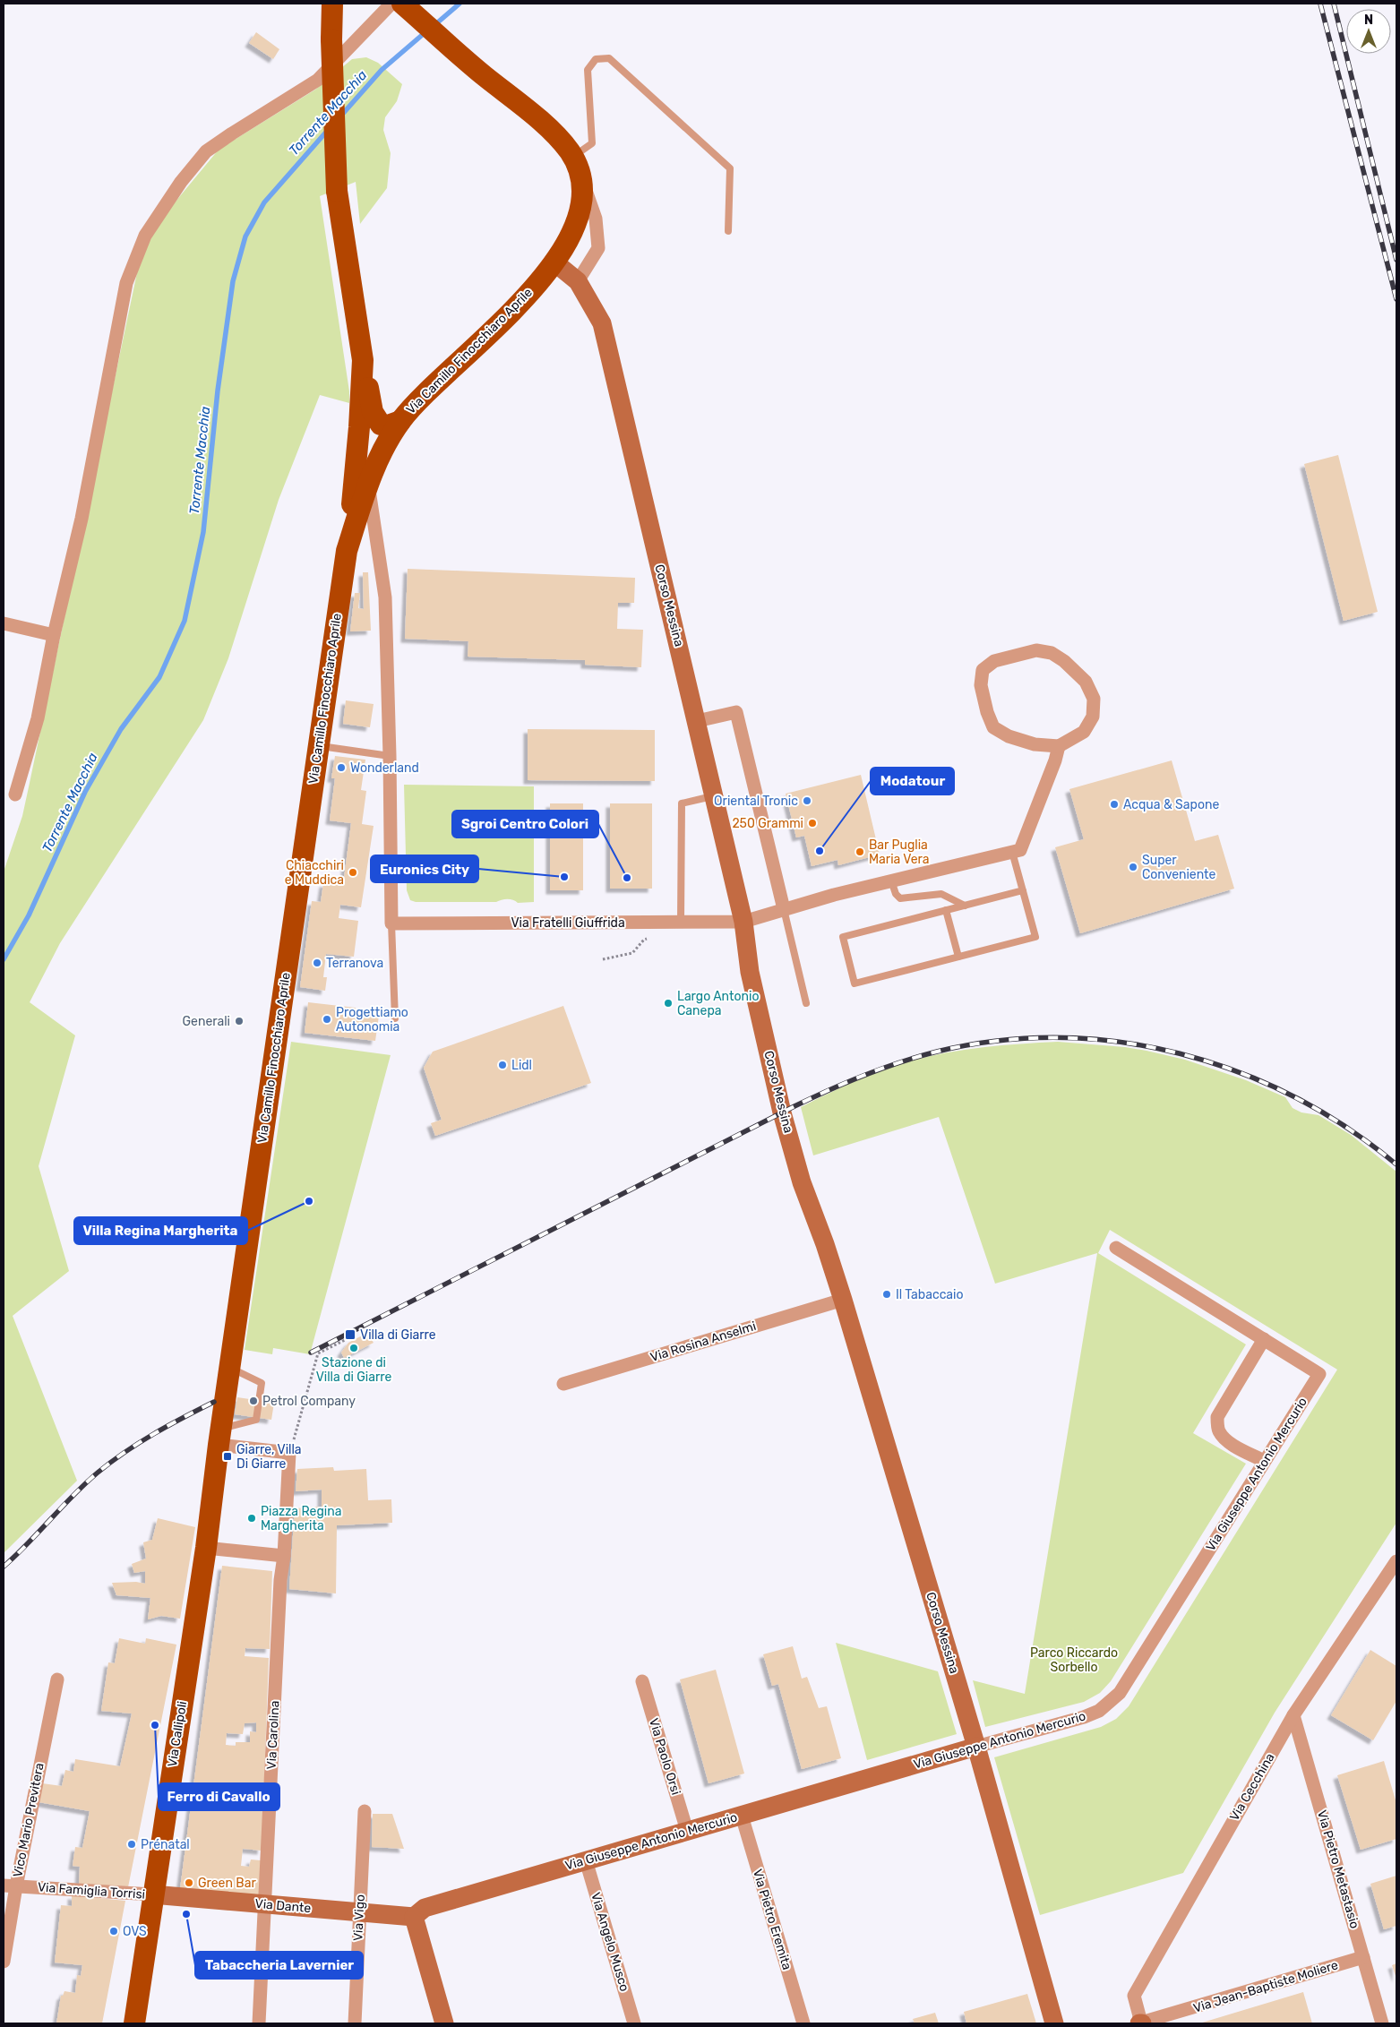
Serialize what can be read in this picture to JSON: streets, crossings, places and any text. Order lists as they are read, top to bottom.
{
  "streets": {
    "main road": ["Via Camillo Finocchiaro Aprile", "Via Callipoli"],
    "street": [
      "Corso Messina",
      "Via Fratelli Giuffrida",
      "Via Rosina Anselmi",
      "Via Giuseppe Antonio Mercurio",
      "Via Carolina",
      "Via Paolo Orsi",
      "Via Cecchina",
      "Vico Mario Previtera",
      "Via Pietro Metastasio",
      "Via Famiglia Torrisi",
      "Via Dante",
      "Via Vigo",
      "Via Pietro Eremita",
      "Via Angelo Musco",
      "Via Jean-Baptiste Moliere"
    ]
  },
  "crossings": [
    ["Via Camillo Finocchiaro Aprile", "Via Callipoli"],
    ["Corso Messina", "Via Fratelli Giuffrida"],
    ["Corso Messina", "Via Rosina Anselmi"],
    ["Corso Messina", "Via Giuseppe Antonio Mercurio"],
    ["Via Giuseppe Antonio Mercurio", "Via Paolo Orsi"],
    ["Via Giuseppe Antonio Mercurio", "Via Dante"],
    ["Via Giuseppe Antonio Mercurio", "Via Pietro Eremita"],
    ["Via Giuseppe Antonio Mercurio", "Via Angelo Musco"],
    ["Via Callipoli", "Via Famiglia Torrisi"],
    ["Via Callipoli", "Via Dante"],
    ["Via Carolina", "Via Dante"],
    ["Via Cecchina", "Via Pietro Metastasio"],
    ["Via Cecchina", "Via Jean-Baptiste Moliere"],
    ["Vico Mario Previtera", "Via Famiglia Torrisi"],
    ["Via Pietro Metastasio", "Via Jean-Baptiste Moliere"],
    ["Via Famiglia Torrisi", "Via Dante"],
    ["Via Dante", "Via Vigo"]
  ],
  "water": ["Torrente Macchia"],
  "parks": ["Parco Riccardo Sorbello"],
  "places": {
    "other": [
      "Wonderland",
      "Oriental Tronic",
      "Acqua & Sapone",
      "250 Grammi",
      "Modatour",
      "Bar Puglia Maria Vera",
      "Super Conveniente",
      "Chiacchiri e Muddica",
      "Euronics City",
      "Sgroi Centro Colori",
      "Terranova",
      "Largo Antonio Canepa",
      "Progettiamo Autonomia",
      "Generali",
      "Lidl",
      "Villa Regina Margherita",
      "Il Tabaccaio",
      "Stazione di Villa di Giarre",
      "Petrol Company",
      "Piazza Regina Margherita",
      "Ferro di Cavallo",
      "Prénatal",
      "Green Bar",
      "Tabaccheria Lavernier",
      "OVS"
    ],
    "transit": ["Villa di Giarre", "Giarre, Villa Di Giarre"]
  },
  "north": "top"
}
